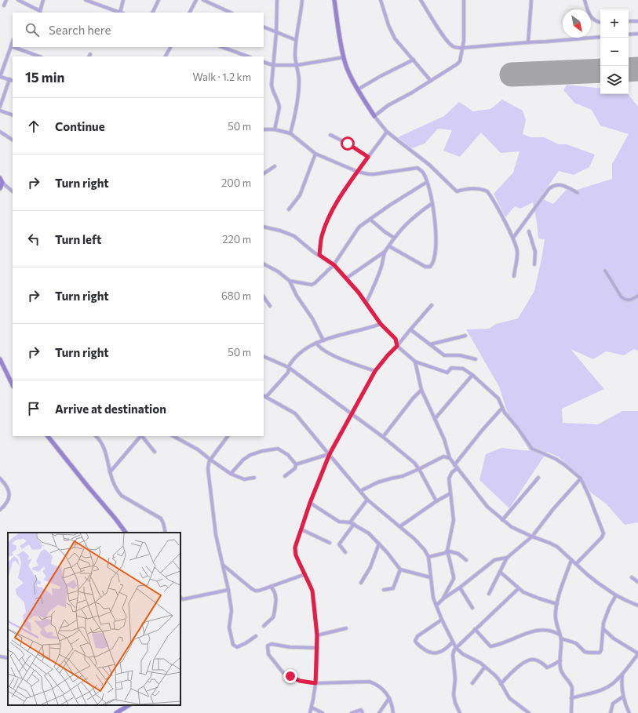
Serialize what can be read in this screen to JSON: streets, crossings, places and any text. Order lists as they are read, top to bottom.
{
  "north": "bottom right",
  "page": {
    "map_buttons": ["+", "−"],
    "search": "Search here",
    "heading": ["15 min", "Walk · 1.2 km"],
    "list": [
      ["Continue", "50 m"],
      ["Turn right", "200 m"],
      ["Turn left", "220 m"],
      ["Turn right", "680 m"],
      ["Turn right", "50 m"],
      "Arrive at destination"
    ]
  }
}
